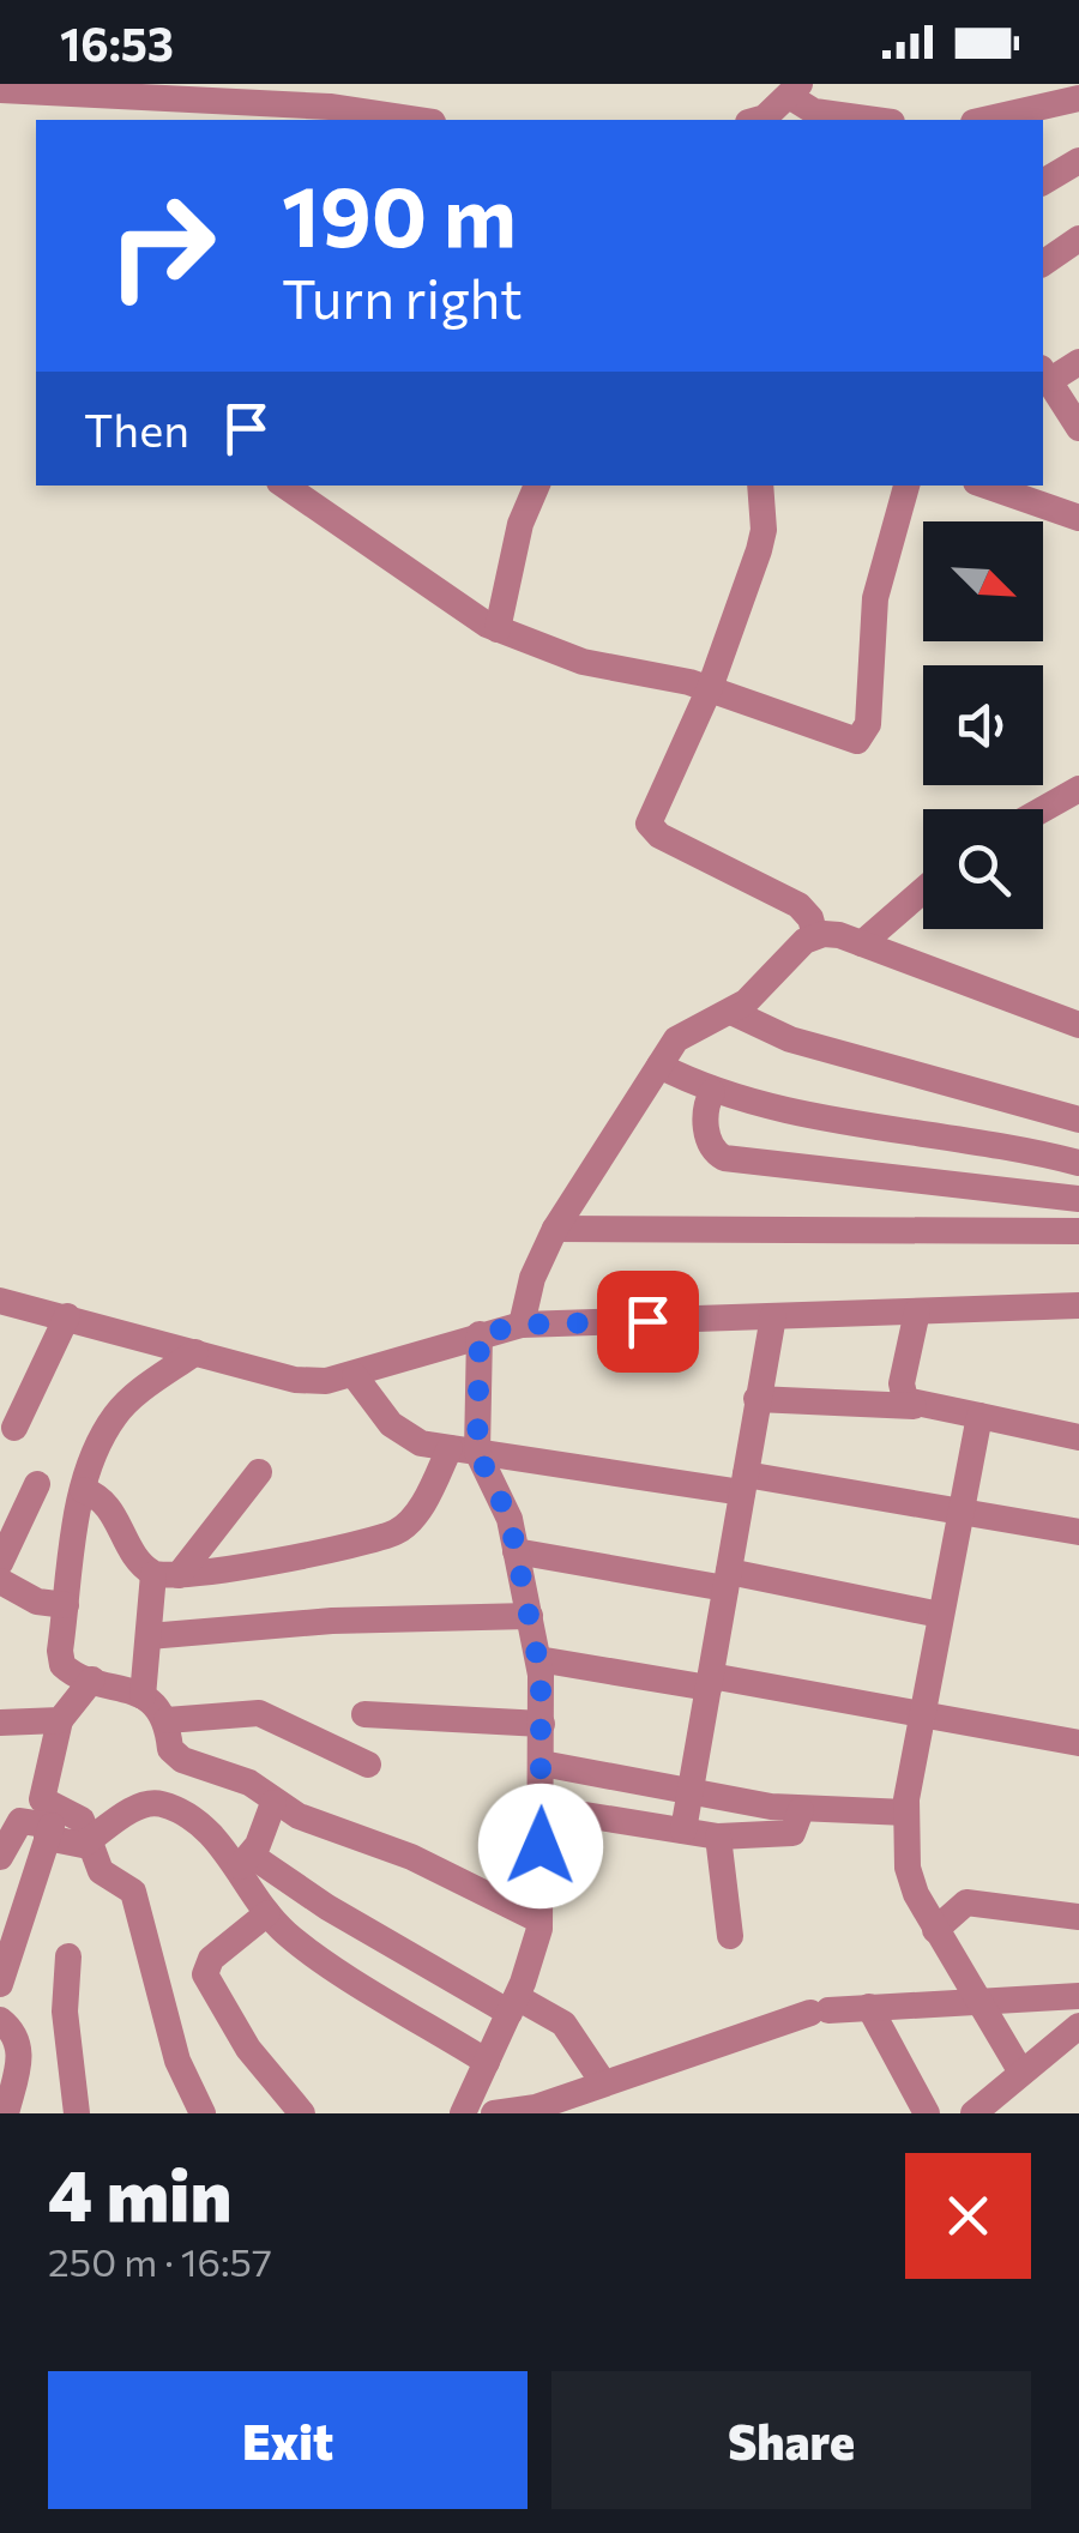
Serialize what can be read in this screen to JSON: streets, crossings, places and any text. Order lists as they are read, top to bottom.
{
  "north": "bottom right",
  "page": {
    "status": "16:53",
    "turn": ["190 m", "Turn right"],
    "then": "Then",
    "heading": ["4 min", "250 m · 16:57"],
    "buttons": ["Exit", "Share"]
  }
}
